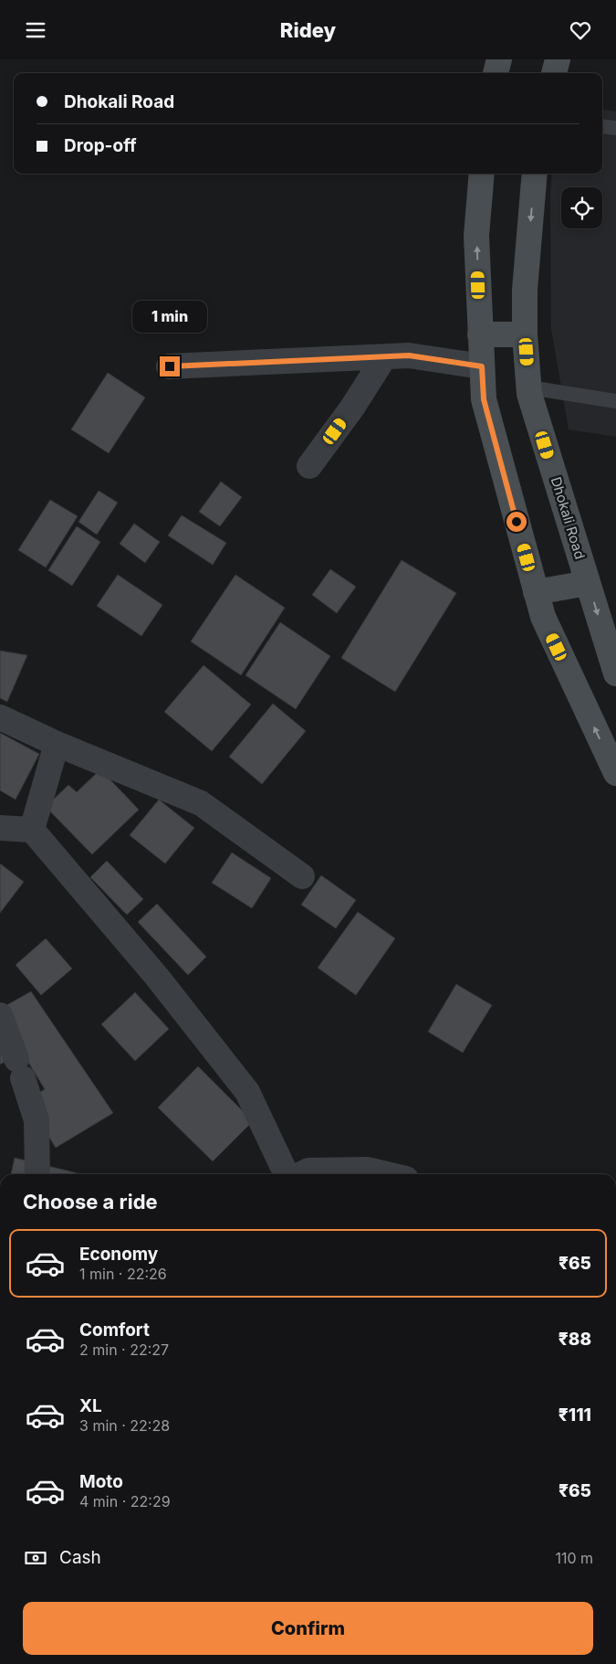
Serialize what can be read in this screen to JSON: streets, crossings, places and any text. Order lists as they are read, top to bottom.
{
  "streets": {
    "street": ["Dhokali Road"]
  },
  "page": {
    "header": "Ridey",
    "banner": ["Dhokali Road", "Drop-off"],
    "bubble": "1 min",
    "heading": "Choose a ride",
    "list": [
      {
        "name": "Economy",
        "note": "1 min · 22:26",
        "value": "₹65"
      },
      {
        "name": "Comfort",
        "note": "2 min · 22:27",
        "value": "₹88"
      },
      {
        "name": "XL",
        "note": "3 min · 22:28",
        "value": "₹111"
      },
      {
        "name": "Moto",
        "note": "4 min · 22:29",
        "value": "₹65"
      }
    ],
    "pay": ["Cash", "110 m"],
    "buttons": "Confirm"
  }
}
